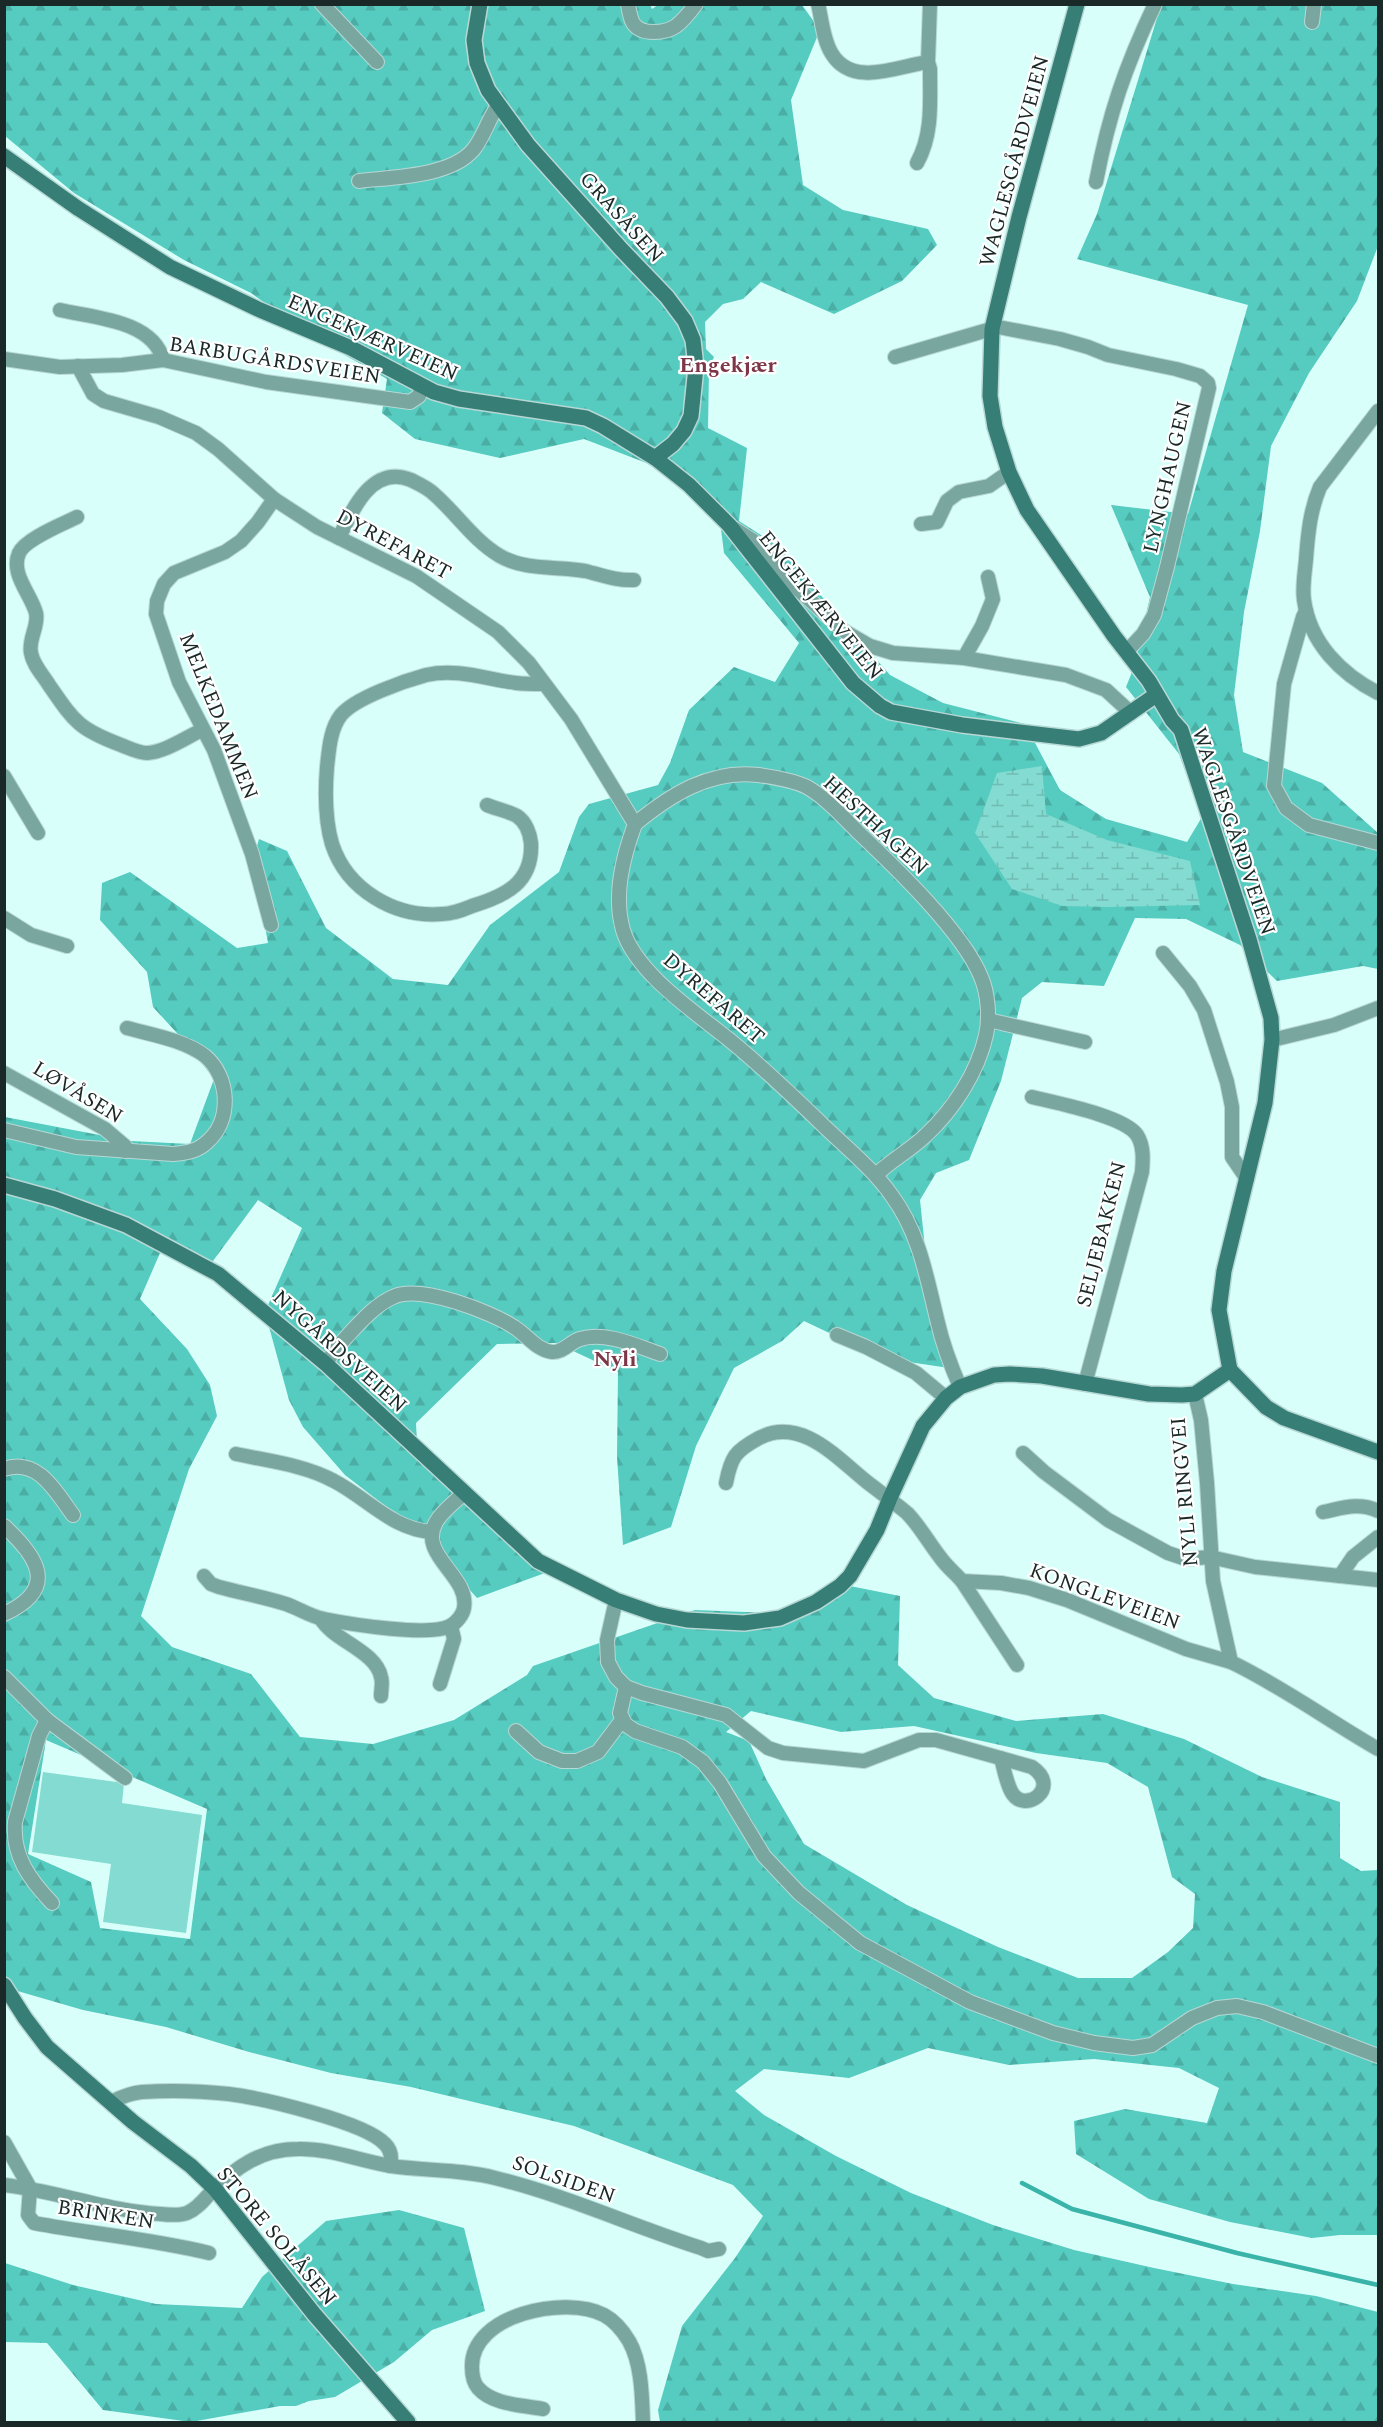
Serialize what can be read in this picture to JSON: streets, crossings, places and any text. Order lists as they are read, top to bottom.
{
  "streets": {
    "main road": [
      "WAGLESGÅRDVEIEN",
      "GRASÅSEN",
      "ENGEKJÆRVEIEN",
      "NYGÅRDSVEIEN",
      "NYLI RINGVEI",
      "STORE SOLÅSEN"
    ],
    "street": [
      "BARBUGÅRDSVEIEN",
      "LYNGHAUGEN",
      "DYREFARET",
      "MELKEDAMMEN",
      "HESTHAGEN",
      "LØVÅSEN",
      "SELJEBAKKEN",
      "KONGLEVEIEN",
      "SOLSIDEN",
      "BRINKEN"
    ]
  },
  "crossings": [
    ["WAGLESGÅRDVEIEN", "ENGEKJÆRVEIEN"],
    ["WAGLESGÅRDVEIEN", "LYNGHAUGEN"],
    ["GRASÅSEN", "ENGEKJÆRVEIEN"],
    ["ENGEKJÆRVEIEN", "BARBUGÅRDSVEIEN"],
    ["DYREFARET", "MELKEDAMMEN"],
    ["DYREFARET", "HESTHAGEN"],
    ["DYREFARET", "NYLI RINGVEI"],
    ["SELJEBAKKEN", "NYLI RINGVEI"],
    ["NYGÅRDSVEIEN", "NYLI RINGVEI"],
    ["NYLI RINGVEI", "KONGLEVEIEN"],
    ["SOLSIDEN", "BRINKEN"],
    ["SOLSIDEN", "STORE SOLÅSEN"],
    ["BRINKEN", "STORE SOLÅSEN"]
  ],
  "districts": ["Engekjær", "Nyli"]
}
